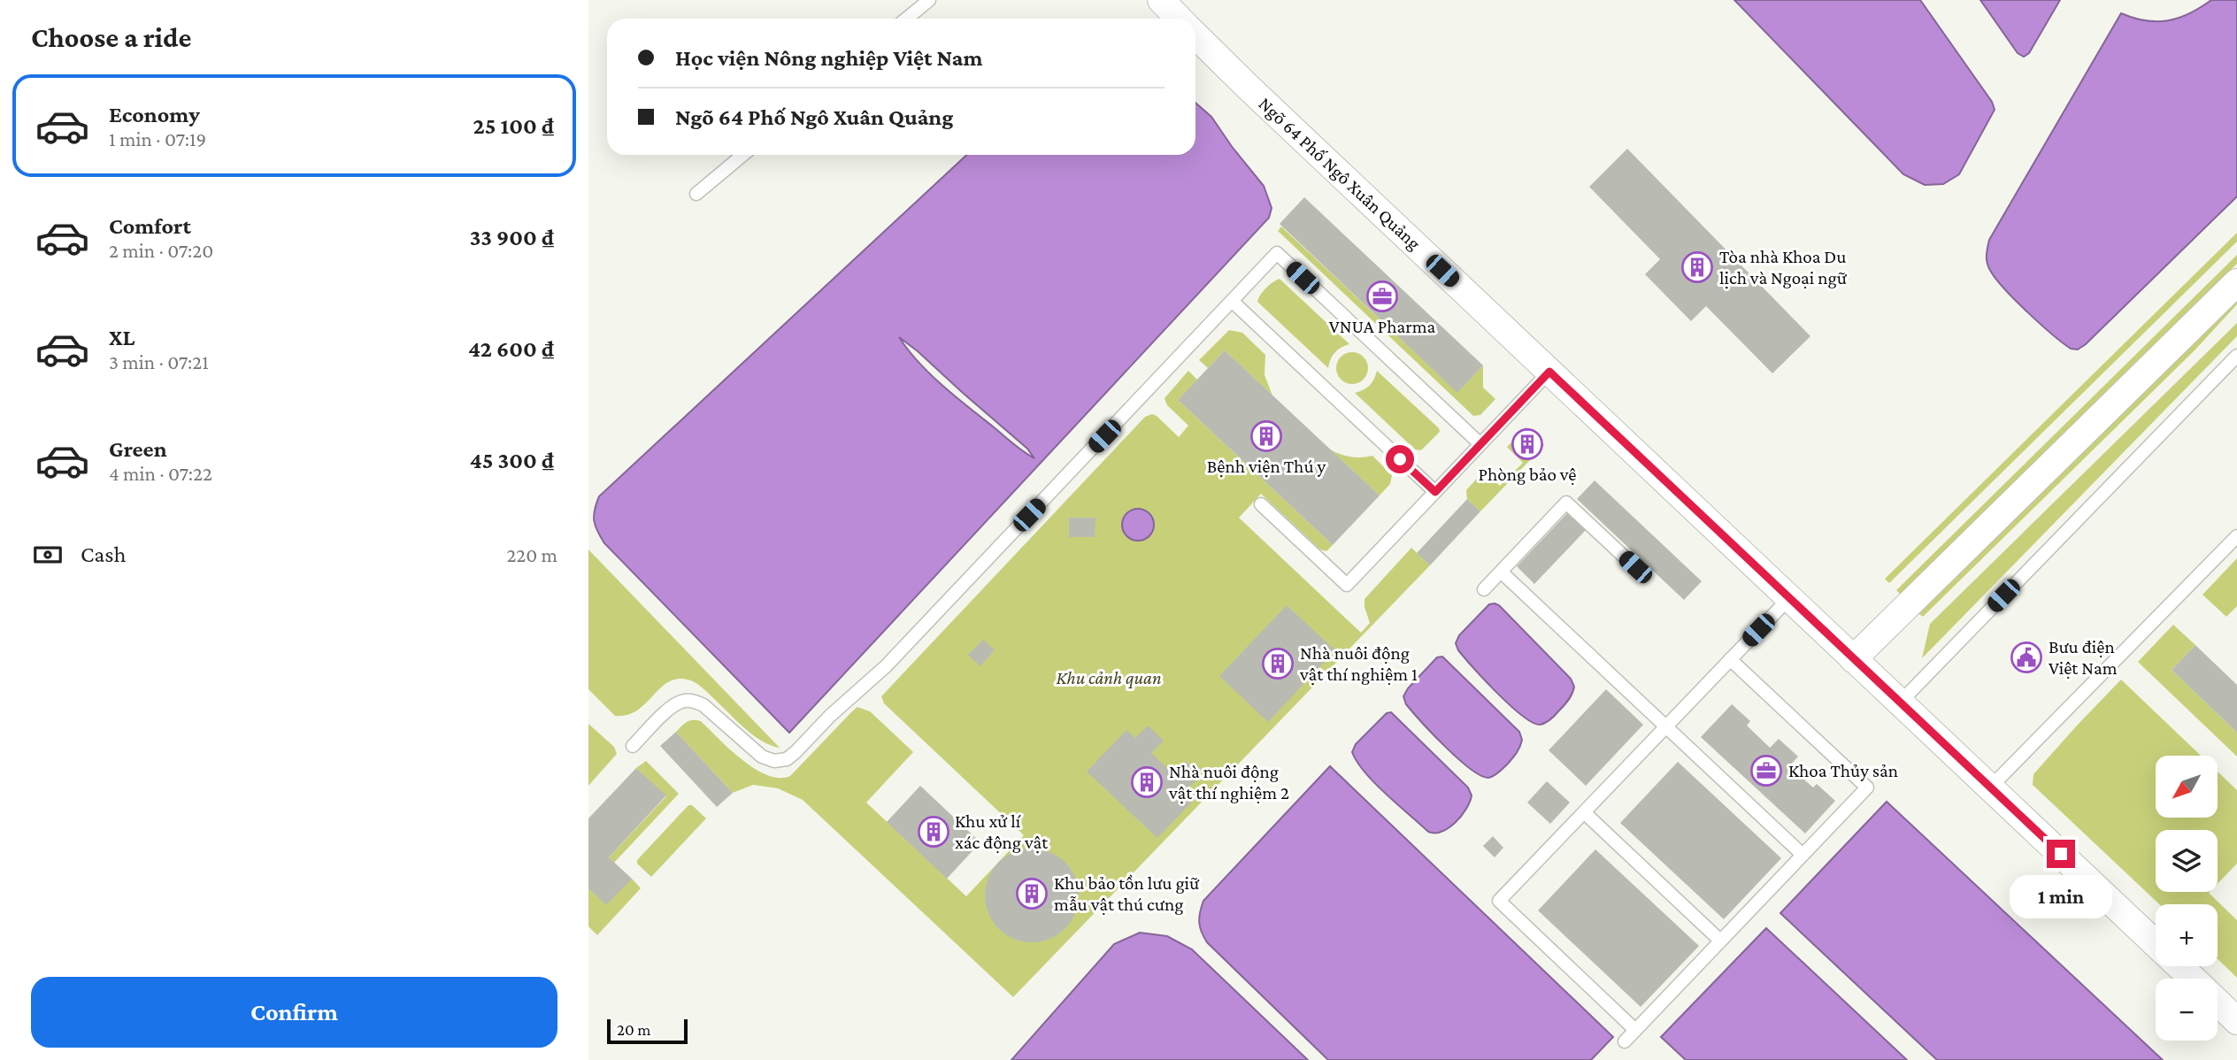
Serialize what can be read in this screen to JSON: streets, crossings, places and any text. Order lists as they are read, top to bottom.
{
  "streets": {
    "street": ["Ngõ 64 Phố Ngô Xuân Quảng"]
  },
  "parks": ["Khu cảnh quan"],
  "places": {
    "building": [
      "Tòa nhà Khoa Du lịch và Ngoại ngữ",
      "Bệnh viện Thú y",
      "Phòng bảo vệ",
      "Nhà nuôi động vật thí nghiệm 1",
      "Nhà nuôi động vật thí nghiệm 2",
      "Khu xử lí xác động vật",
      "Khu bảo tồn lưu giữ mẫu vật thú cưng"
    ],
    "office": ["VNUA Pharma", "Khoa Thủy sản"],
    "public building": ["Bưu điện Việt Nam"]
  },
  "scale_bar": "20 m",
  "north": "bottom left",
  "page": {
    "heading": "Choose a ride",
    "banner": ["Học viện Nông nghiệp Việt Nam", "Ngõ 64 Phố Ngô Xuân Quảng"],
    "list": [
      {
        "name": "Economy",
        "note": "1 min · 07:19",
        "value": "25 100 ₫"
      },
      {
        "name": "Comfort",
        "note": "2 min · 07:20",
        "value": "33 900 ₫"
      },
      {
        "name": "XL",
        "note": "3 min · 07:21",
        "value": "42 600 ₫"
      },
      {
        "name": "Green",
        "note": "4 min · 07:22",
        "value": "45 300 ₫"
      }
    ],
    "pay": ["Cash", "220 m"],
    "map_buttons": ["+", "−"],
    "bubble": "1 min",
    "buttons": "Confirm",
    "scale": "20 m"
  }
}
